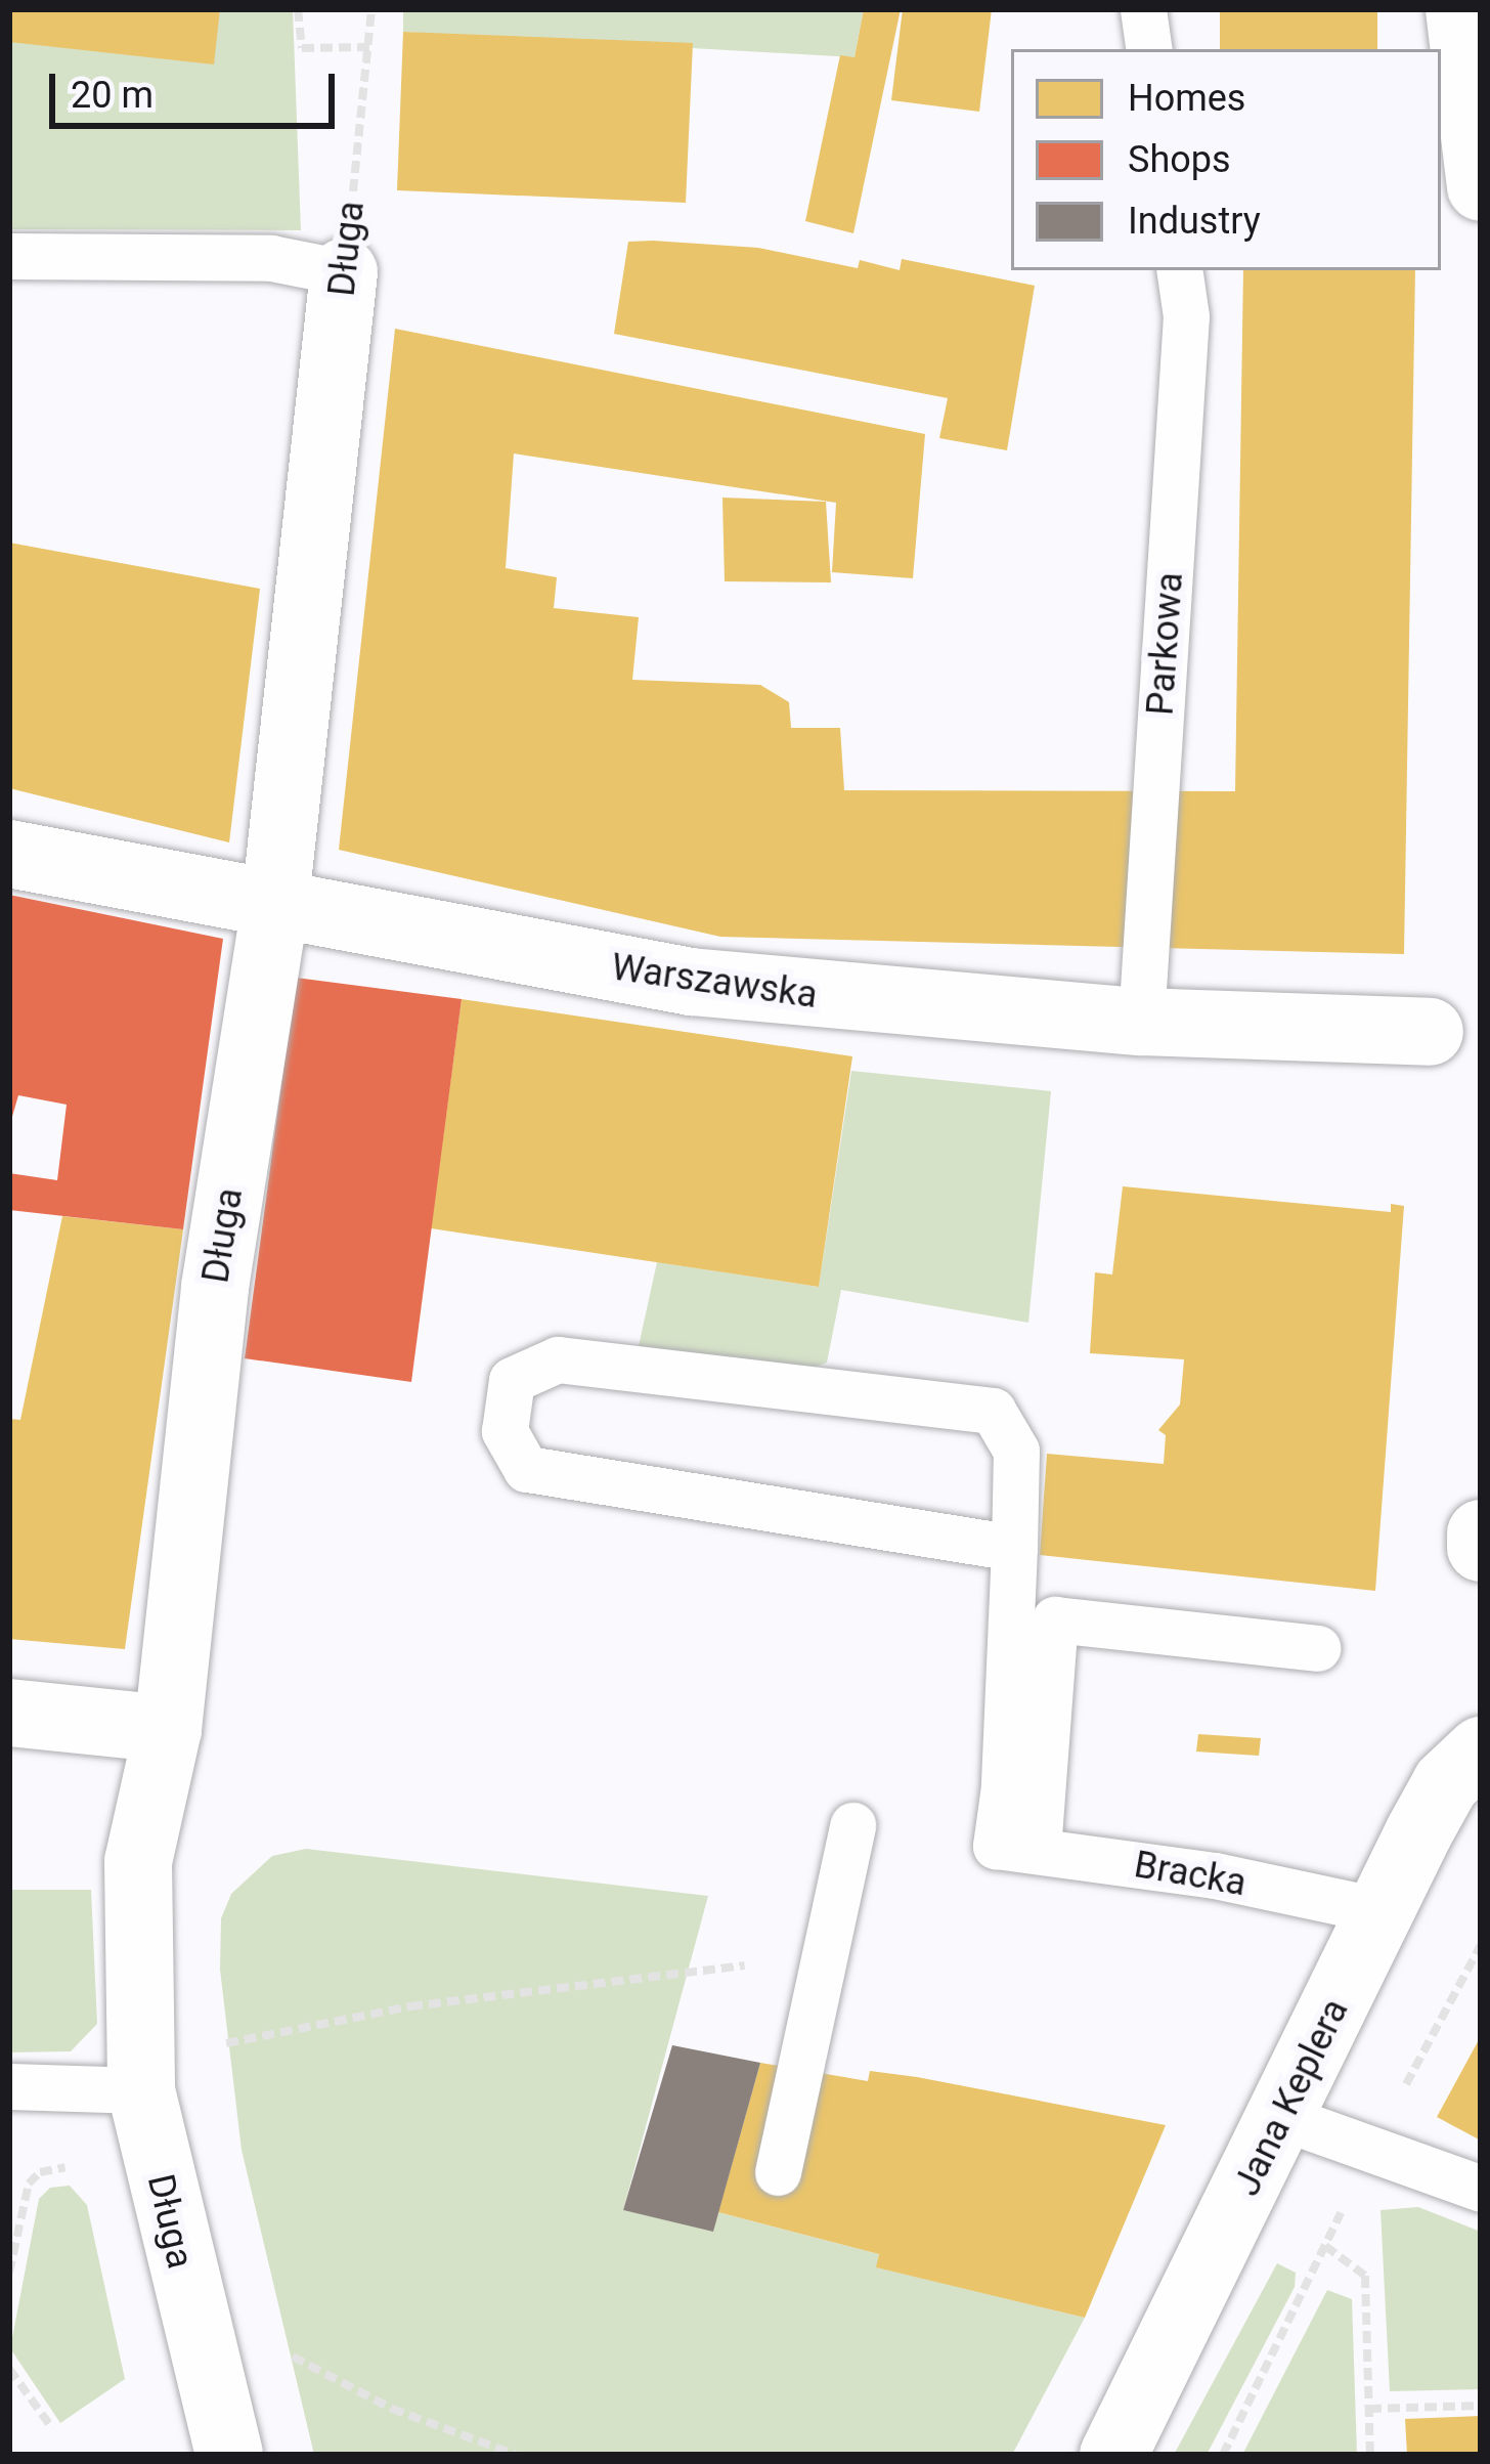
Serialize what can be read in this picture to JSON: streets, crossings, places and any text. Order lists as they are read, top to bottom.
{
  "streets": {
    "street": ["Długa", "Warszawska", "Jana Keplera"],
    "lane": ["Parkowa", "Bracka"]
  },
  "crossings": [
    ["Długa", "Warszawska"],
    ["Parkowa", "Warszawska"],
    ["Bracka", "Jana Keplera"]
  ],
  "legend": ["Homes", "Shops", "Industry"],
  "scale_bar": "20 m"
}
